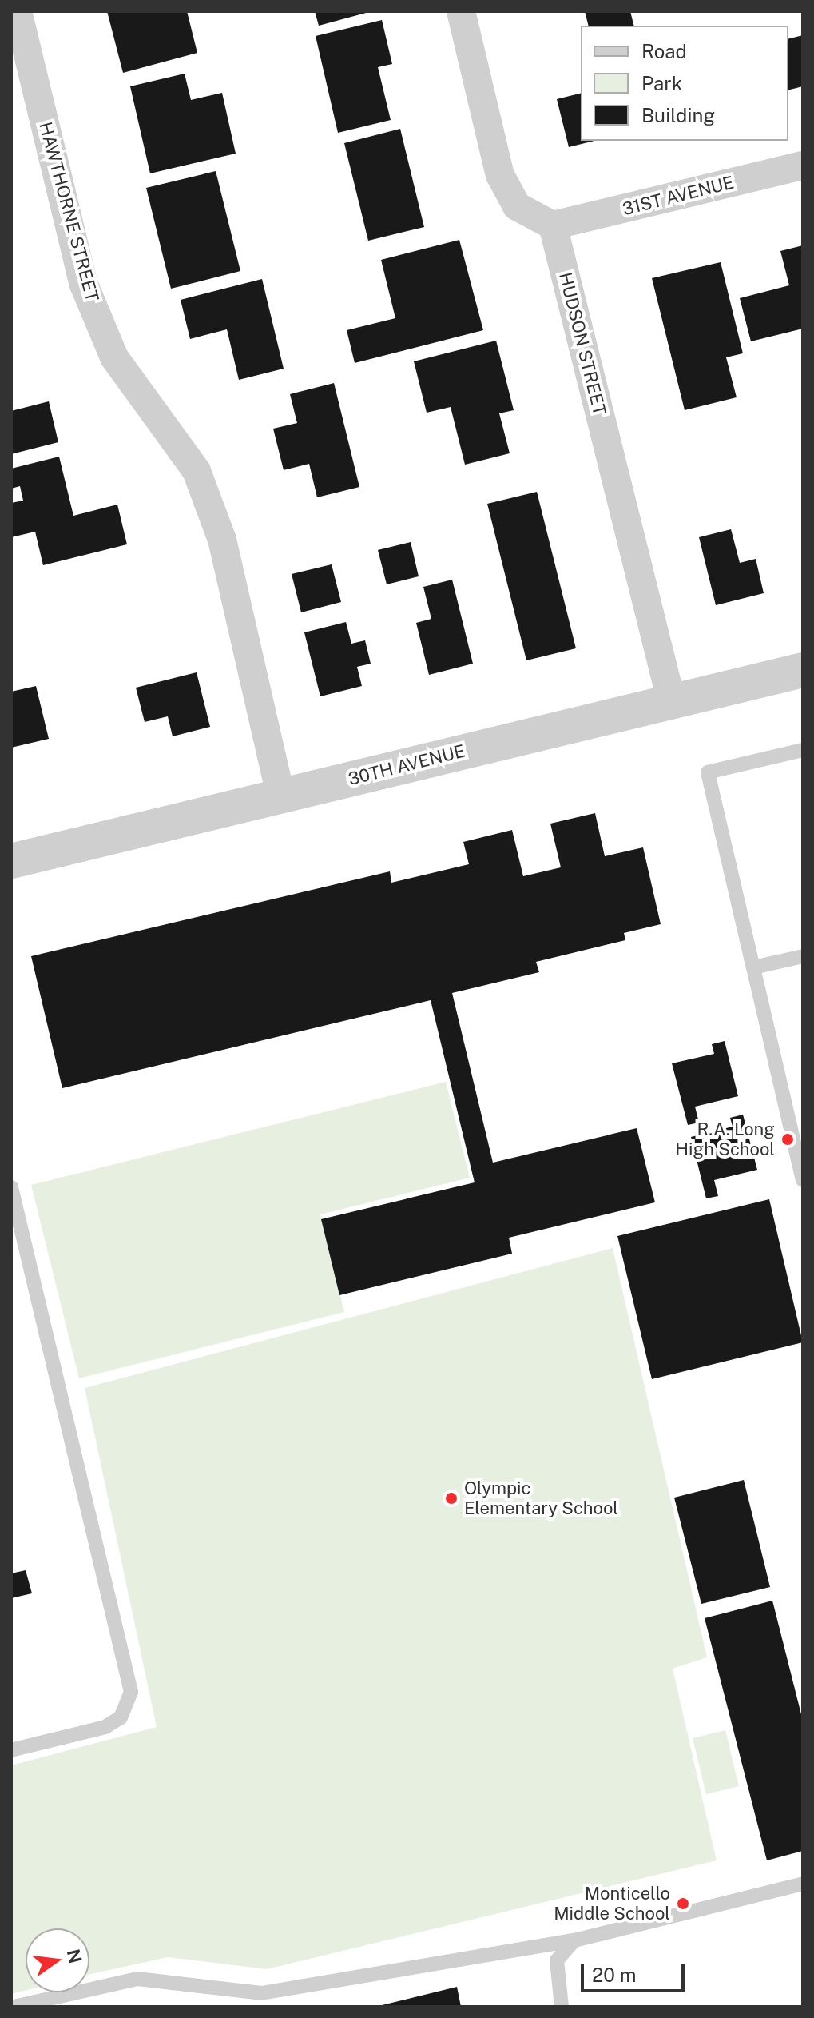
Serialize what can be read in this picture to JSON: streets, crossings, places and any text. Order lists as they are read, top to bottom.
{
  "streets": {
    "street": [
      "31ST AVENUE",
      "HAWTHORNE STREET",
      "HUDSON STREET",
      "30TH AVENUE"
    ]
  },
  "crossings": [
    ["31ST AVENUE", "HUDSON STREET"],
    ["HAWTHORNE STREET", "30TH AVENUE"],
    ["HUDSON STREET", "30TH AVENUE"]
  ],
  "places": ["R.A. Long High School", "Olympic Elementary School", "Monticello Middle School"],
  "legend": ["Road", "Park", "Building"],
  "scale_bar": "20 m",
  "north": "right"
}
